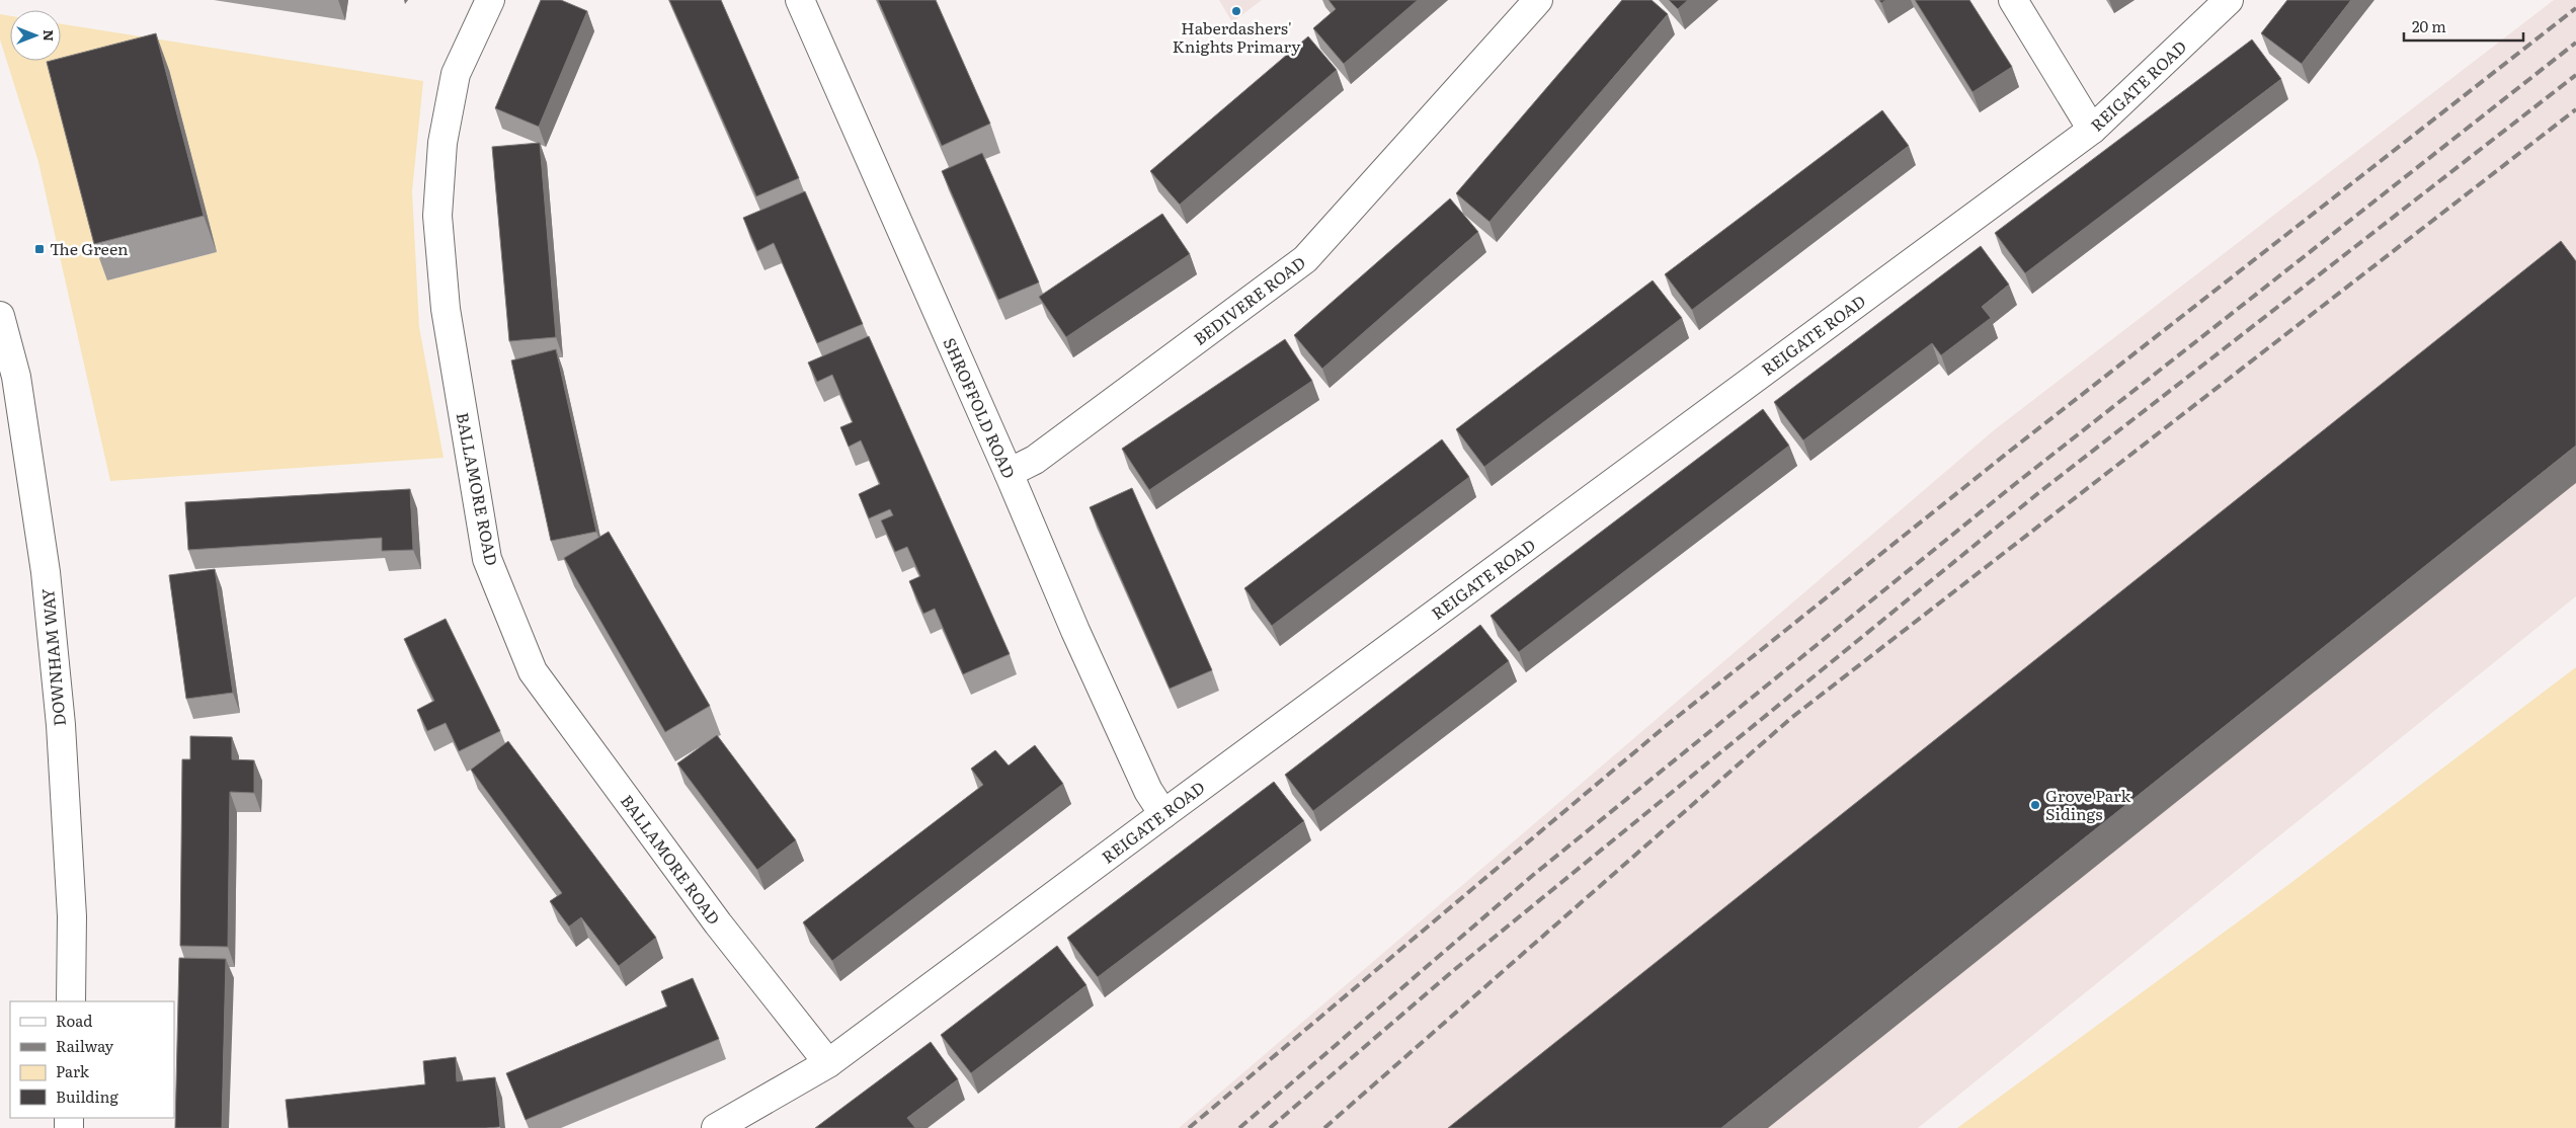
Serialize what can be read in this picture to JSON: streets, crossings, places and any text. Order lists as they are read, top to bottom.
{
  "streets": {
    "street": [
      "REIGATE ROAD",
      "BEDIVERE ROAD",
      "SHROFFOLD ROAD",
      "BALLAMORE ROAD",
      "DOWNHAM WAY"
    ]
  },
  "crossings": [
    ["REIGATE ROAD", "SHROFFOLD ROAD"],
    ["REIGATE ROAD", "BALLAMORE ROAD"],
    ["BEDIVERE ROAD", "SHROFFOLD ROAD"]
  ],
  "places": {
    "other": ["Haberdashers' Knights Primary", "Grove Park Sidings"],
    "transit": ["The Green"]
  },
  "legend": [
    "Road",
    "Railway",
    "Park",
    "Building"
  ],
  "scale_bar": "20 m",
  "north": "right"
}
